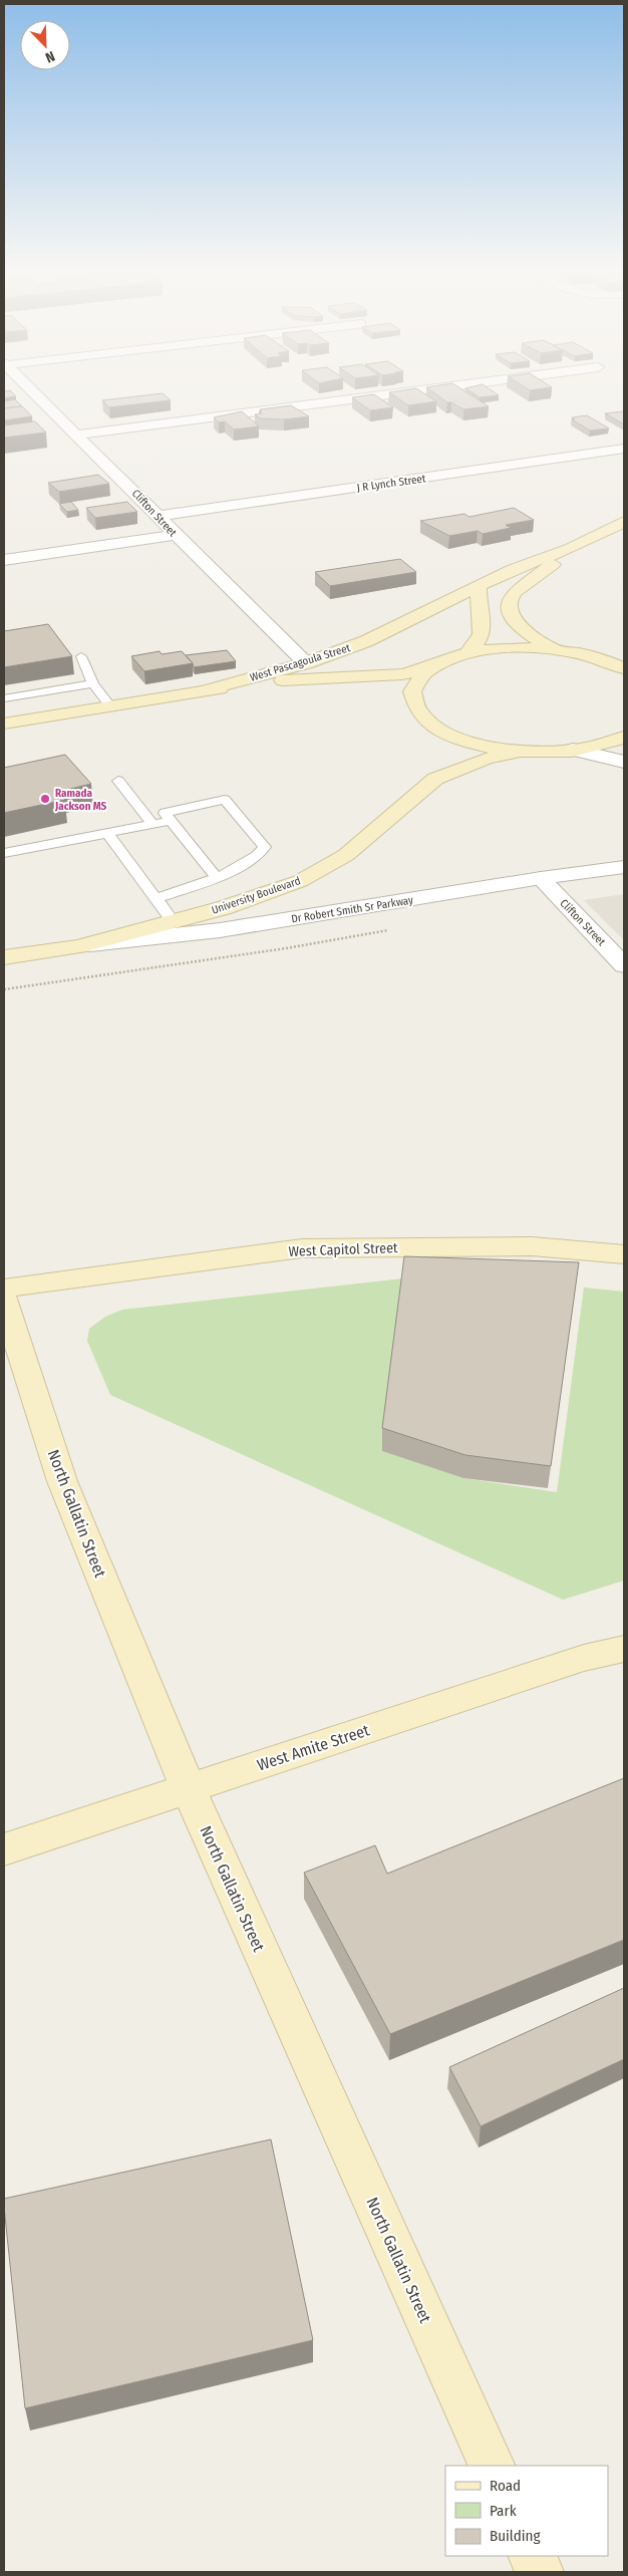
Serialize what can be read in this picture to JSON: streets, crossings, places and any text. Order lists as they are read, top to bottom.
{
  "streets": {
    "main road": [
      "West Pascagoula Street",
      "University Boulevard",
      "West Capitol Street",
      "North Gallatin Street",
      "West Amite Street"
    ],
    "street": ["J R Lynch Street", "Clifton Street", "Dr Robert Smith Sr Parkway"]
  },
  "crossings": [
    ["J R Lynch Street", "Clifton Street"],
    ["Clifton Street", "West Pascagoula Street"],
    ["Clifton Street", "Dr Robert Smith Sr Parkway"],
    ["University Boulevard", "Dr Robert Smith Sr Parkway"],
    ["North Gallatin Street", "West Amite Street"]
  ],
  "places": ["Ramada Jackson MS"],
  "legend": ["Road", "Park", "Building"],
  "north": "bottom right"
}
